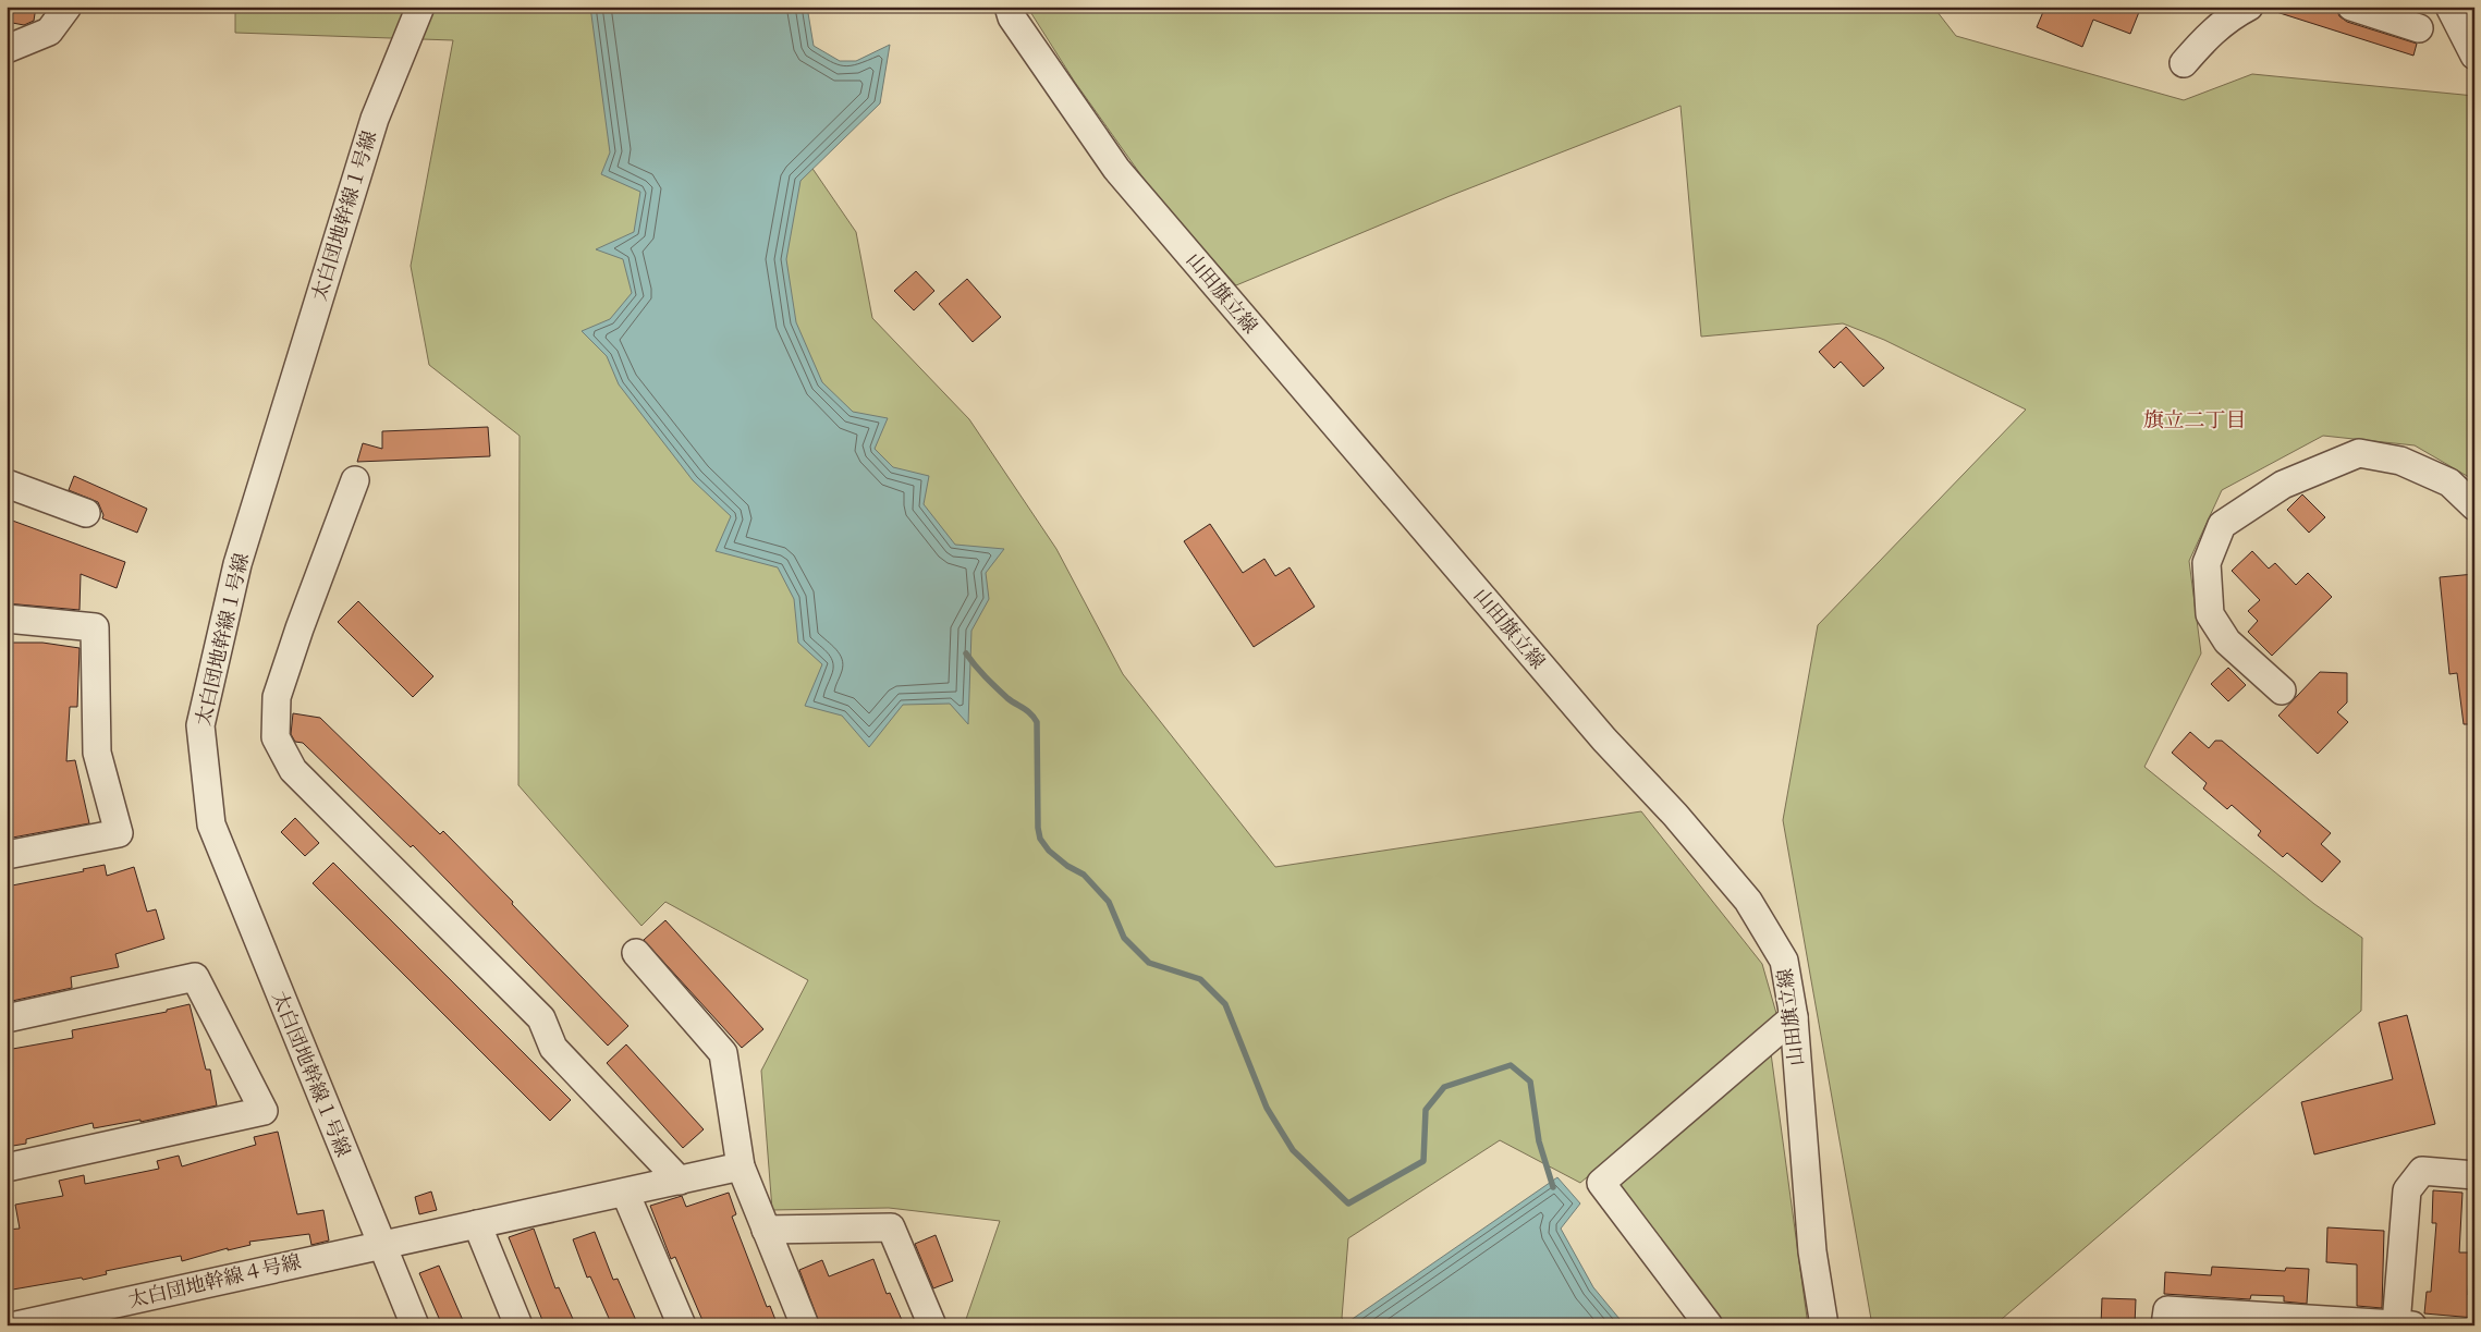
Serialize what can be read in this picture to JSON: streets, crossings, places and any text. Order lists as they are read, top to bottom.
{
  "streets": {
    "street": ["太白団地幹線１号線", "山田旗立線", "太白団地幹線４号線"]
  },
  "crossings": [
    ["太白団地幹線１号線", "太白団地幹線４号線"]
  ],
  "districts": ["旗立二丁目"]
}
